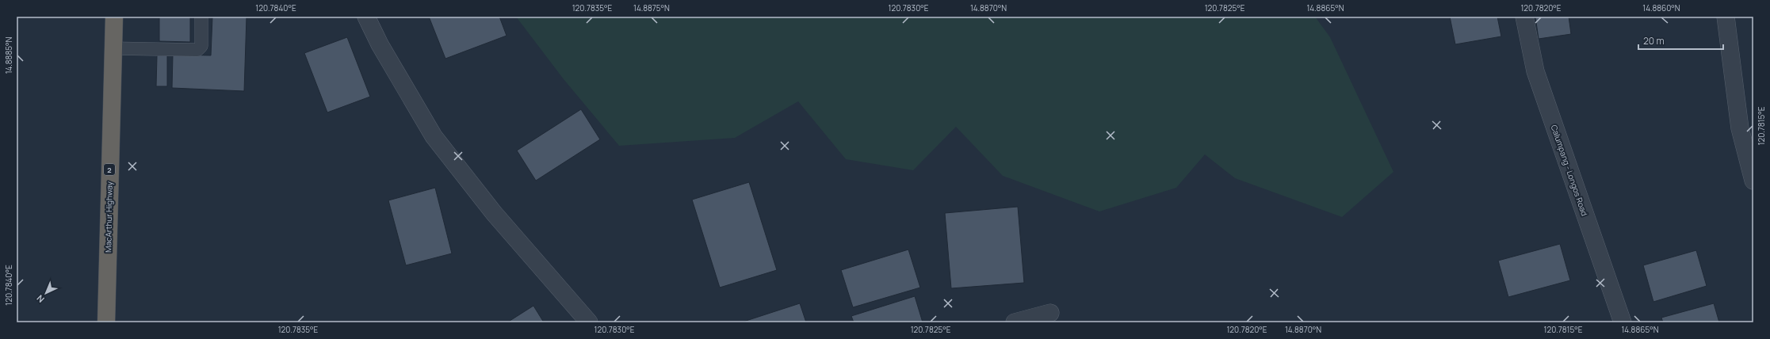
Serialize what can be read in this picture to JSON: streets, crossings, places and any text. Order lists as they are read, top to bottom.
{
  "streets": {
    "highway": ["2", "MacArthur Highway"],
    "street": ["Calumpang - Longos Road"]
  },
  "scale_bar": "20 m",
  "north": "bottom left",
  "coordinates": [
    "120.7840°E",
    "120.7835°E",
    "14.8875°N",
    "120.7830°E",
    "14.8870°N",
    "120.7825°E",
    "14.8865°N",
    "120.7820°E",
    "14.8860°N",
    "14.8885°N",
    "120.7815°E"
  ]
}
